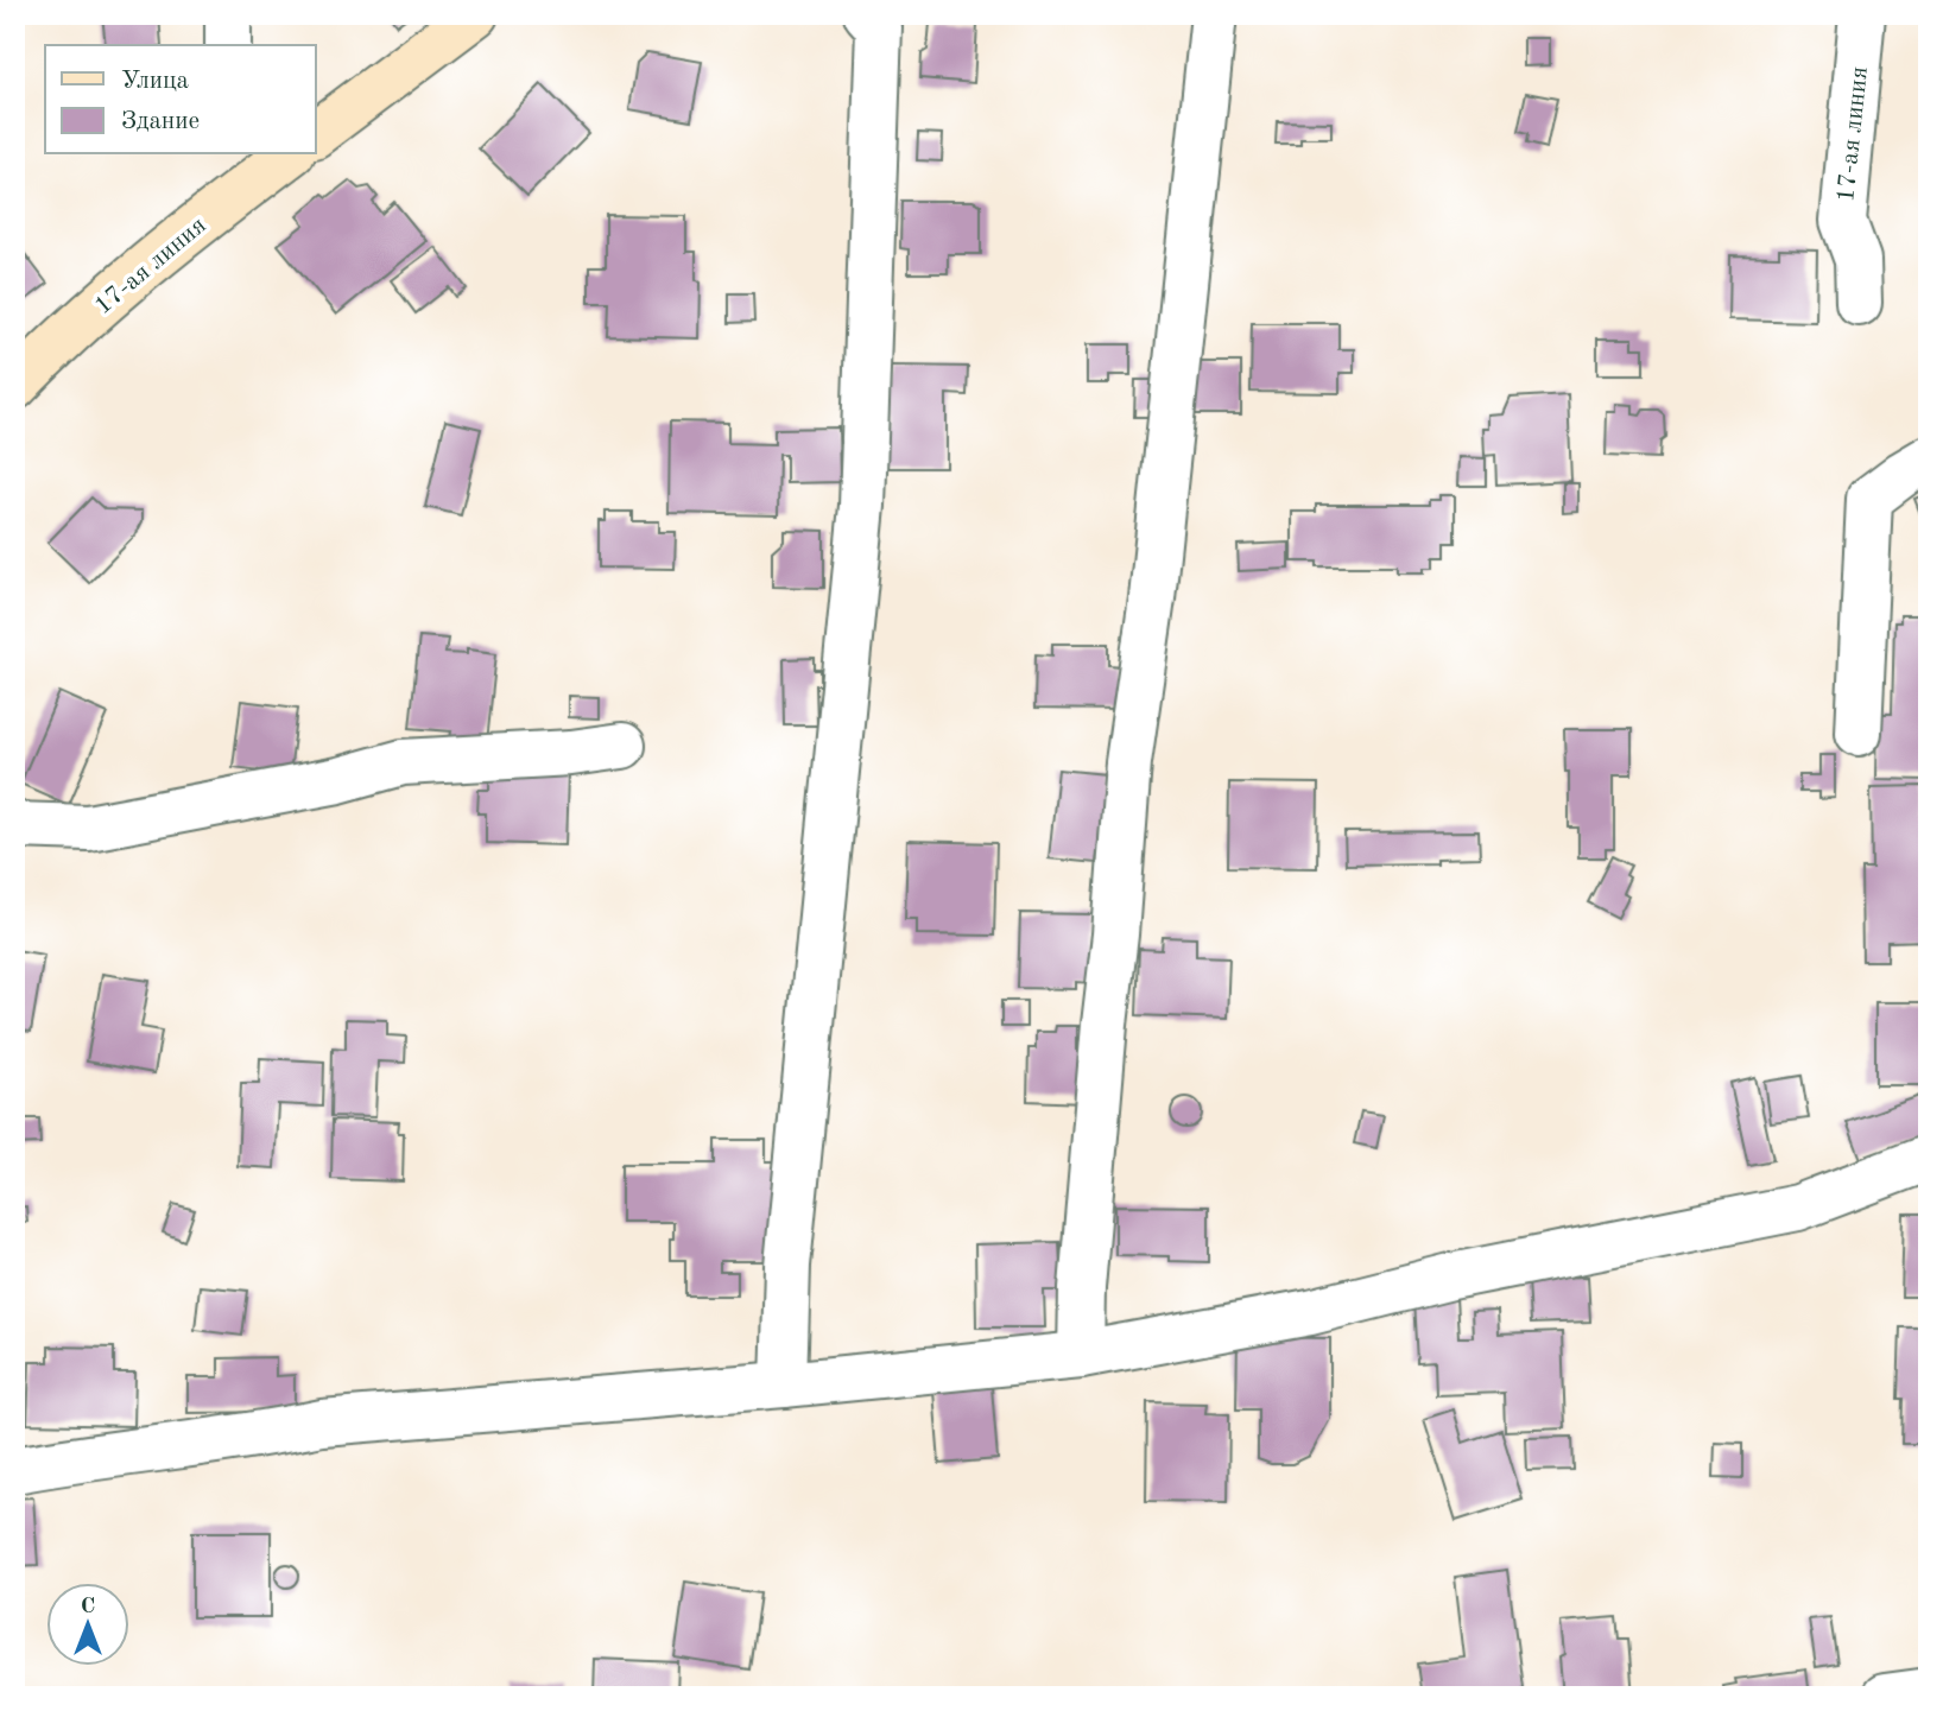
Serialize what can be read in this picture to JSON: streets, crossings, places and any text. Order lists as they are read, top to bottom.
{
  "streets": {
    "street": ["17-ая линия"]
  },
  "legend": ["Улица", "Здание"],
  "north": "top"
}
